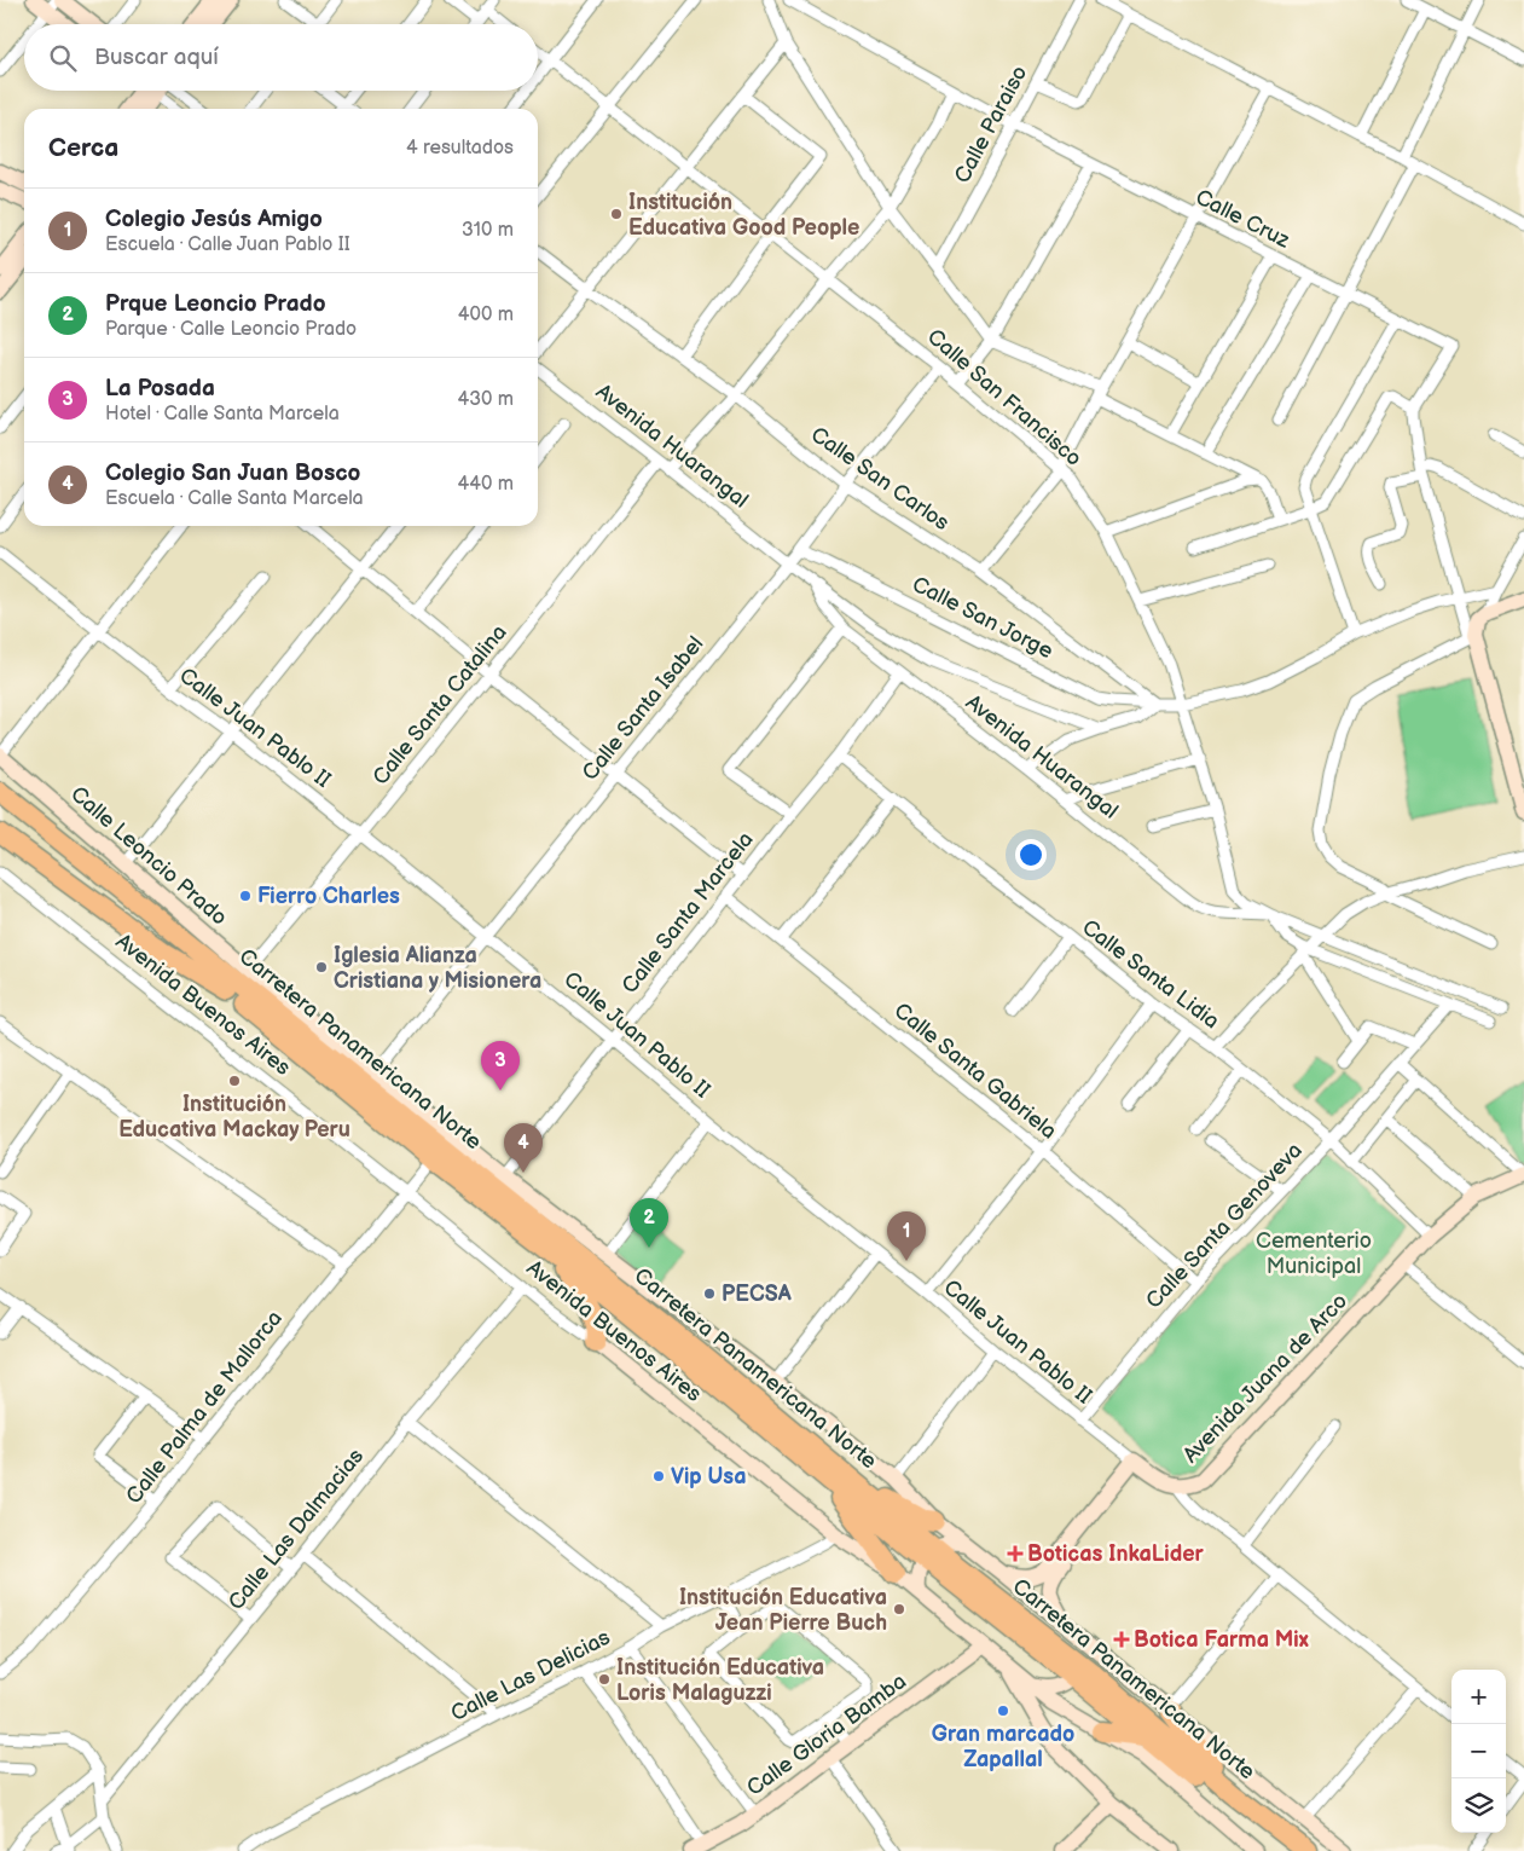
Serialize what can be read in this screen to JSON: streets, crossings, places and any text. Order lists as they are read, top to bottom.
{
  "streets": {
    "highway": ["Carretera Panamericana Norte"],
    "main road": [
      "Calle Leoncio Prado",
      "Avenida Buenos Aires",
      "Avenida Juana de Arco",
      "Calle Gloria Bamba"
    ],
    "street": [
      "Calle Paraiso",
      "Calle Cruz",
      "Calle San Francisco",
      "Avenida Huarangal",
      "Calle San Carlos",
      "Calle San Jorge",
      "Calle Santa Catalina",
      "Calle Santa Isabel",
      "Calle Juan Pablo II",
      "Calle Santa Marcela",
      "Calle Santa Lidia",
      "Calle Santa Gabriela",
      "Calle Santa Genoveva",
      "Calle Palma de Mallorca",
      "Calle Las Dalmacias",
      "Calle Las Delicias"
    ]
  },
  "crossings": [
    ["Calle Paraiso", "Calle Cruz"],
    ["Calle San Francisco", "Avenida Huarangal"],
    ["Calle San Francisco", "Calle Santa Isabel"],
    ["Avenida Huarangal", "Calle Santa Catalina"],
    ["Avenida Huarangal", "Calle Santa Isabel"],
    ["Avenida Huarangal", "Calle Santa Marcela"],
    ["Calle San Carlos", "Calle San Jorge"],
    ["Calle San Carlos", "Calle Santa Isabel"],
    ["Calle San Jorge", "Calle Santa Isabel"],
    ["Calle Santa Catalina", "Calle Juan Pablo II"],
    ["Calle Santa Catalina", "Calle Leoncio Prado"],
    ["Calle Santa Isabel", "Calle Juan Pablo II"],
    ["Calle Santa Isabel", "Calle Leoncio Prado"],
    ["Calle Juan Pablo II", "Calle Santa Marcela"],
    ["Calle Juan Pablo II", "Calle Santa Genoveva"],
    ["Calle Juan Pablo II", "Avenida Juana de Arco"],
    ["Calle Leoncio Prado", "Calle Santa Marcela"],
    ["Calle Santa Marcela", "Calle Santa Lidia"],
    ["Calle Santa Marcela", "Calle Santa Gabriela"],
    ["Calle Santa Lidia", "Calle Santa Genoveva"],
    ["Calle Santa Lidia", "Avenida Juana de Arco"],
    ["Avenida Buenos Aires", "Calle Palma de Mallorca"],
    ["Avenida Buenos Aires", "Calle Las Dalmacias"],
    ["Avenida Buenos Aires", "Calle Las Delicias"],
    ["Avenida Buenos Aires", "Calle Gloria Bamba"],
    ["Carretera Panamericana Norte", "Calle Palma de Mallorca"],
    ["Calle Santa Gabriela", "Calle Santa Genoveva"]
  ],
  "parks": ["Cementerio Municipal"],
  "places": {
    "other": [
      "Institución Educativa Good People",
      "Fierro Charles",
      "Iglesia Alianza Cristiana y Misionera",
      "Institución Educativa Mackay Peru",
      "PECSA",
      "Vip Usa",
      "Institución Educativa Jean Pierre Buch",
      "Institución Educativa Loris Malaguzzi",
      "Gran marcado Zapallal"
    ],
    "health": ["Boticas InkaLider", "Botica Farma Mix"]
  },
  "page": {
    "search": "Buscar aquí",
    "heading": ["Cerca", "4 resultados"],
    "list": [
      {
        "mark": "1",
        "name": "Colegio Jesús Amigo",
        "note": "Escuela · Calle Juan Pablo II",
        "value": "310 m"
      },
      {
        "mark": "2",
        "name": "Prque Leoncio Prado",
        "note": "Parque · Calle Leoncio Prado",
        "value": "400 m"
      },
      {
        "mark": "3",
        "name": "La Posada",
        "note": "Hotel · Calle Santa Marcela",
        "value": "430 m"
      },
      {
        "mark": "4",
        "name": "Colegio San Juan Bosco",
        "note": "Escuela · Calle Santa Marcela",
        "value": "440 m"
      }
    ],
    "pins": [
      "3",
      "4",
      "2",
      "1"
    ],
    "map_buttons": ["+", "−"]
  }
}
